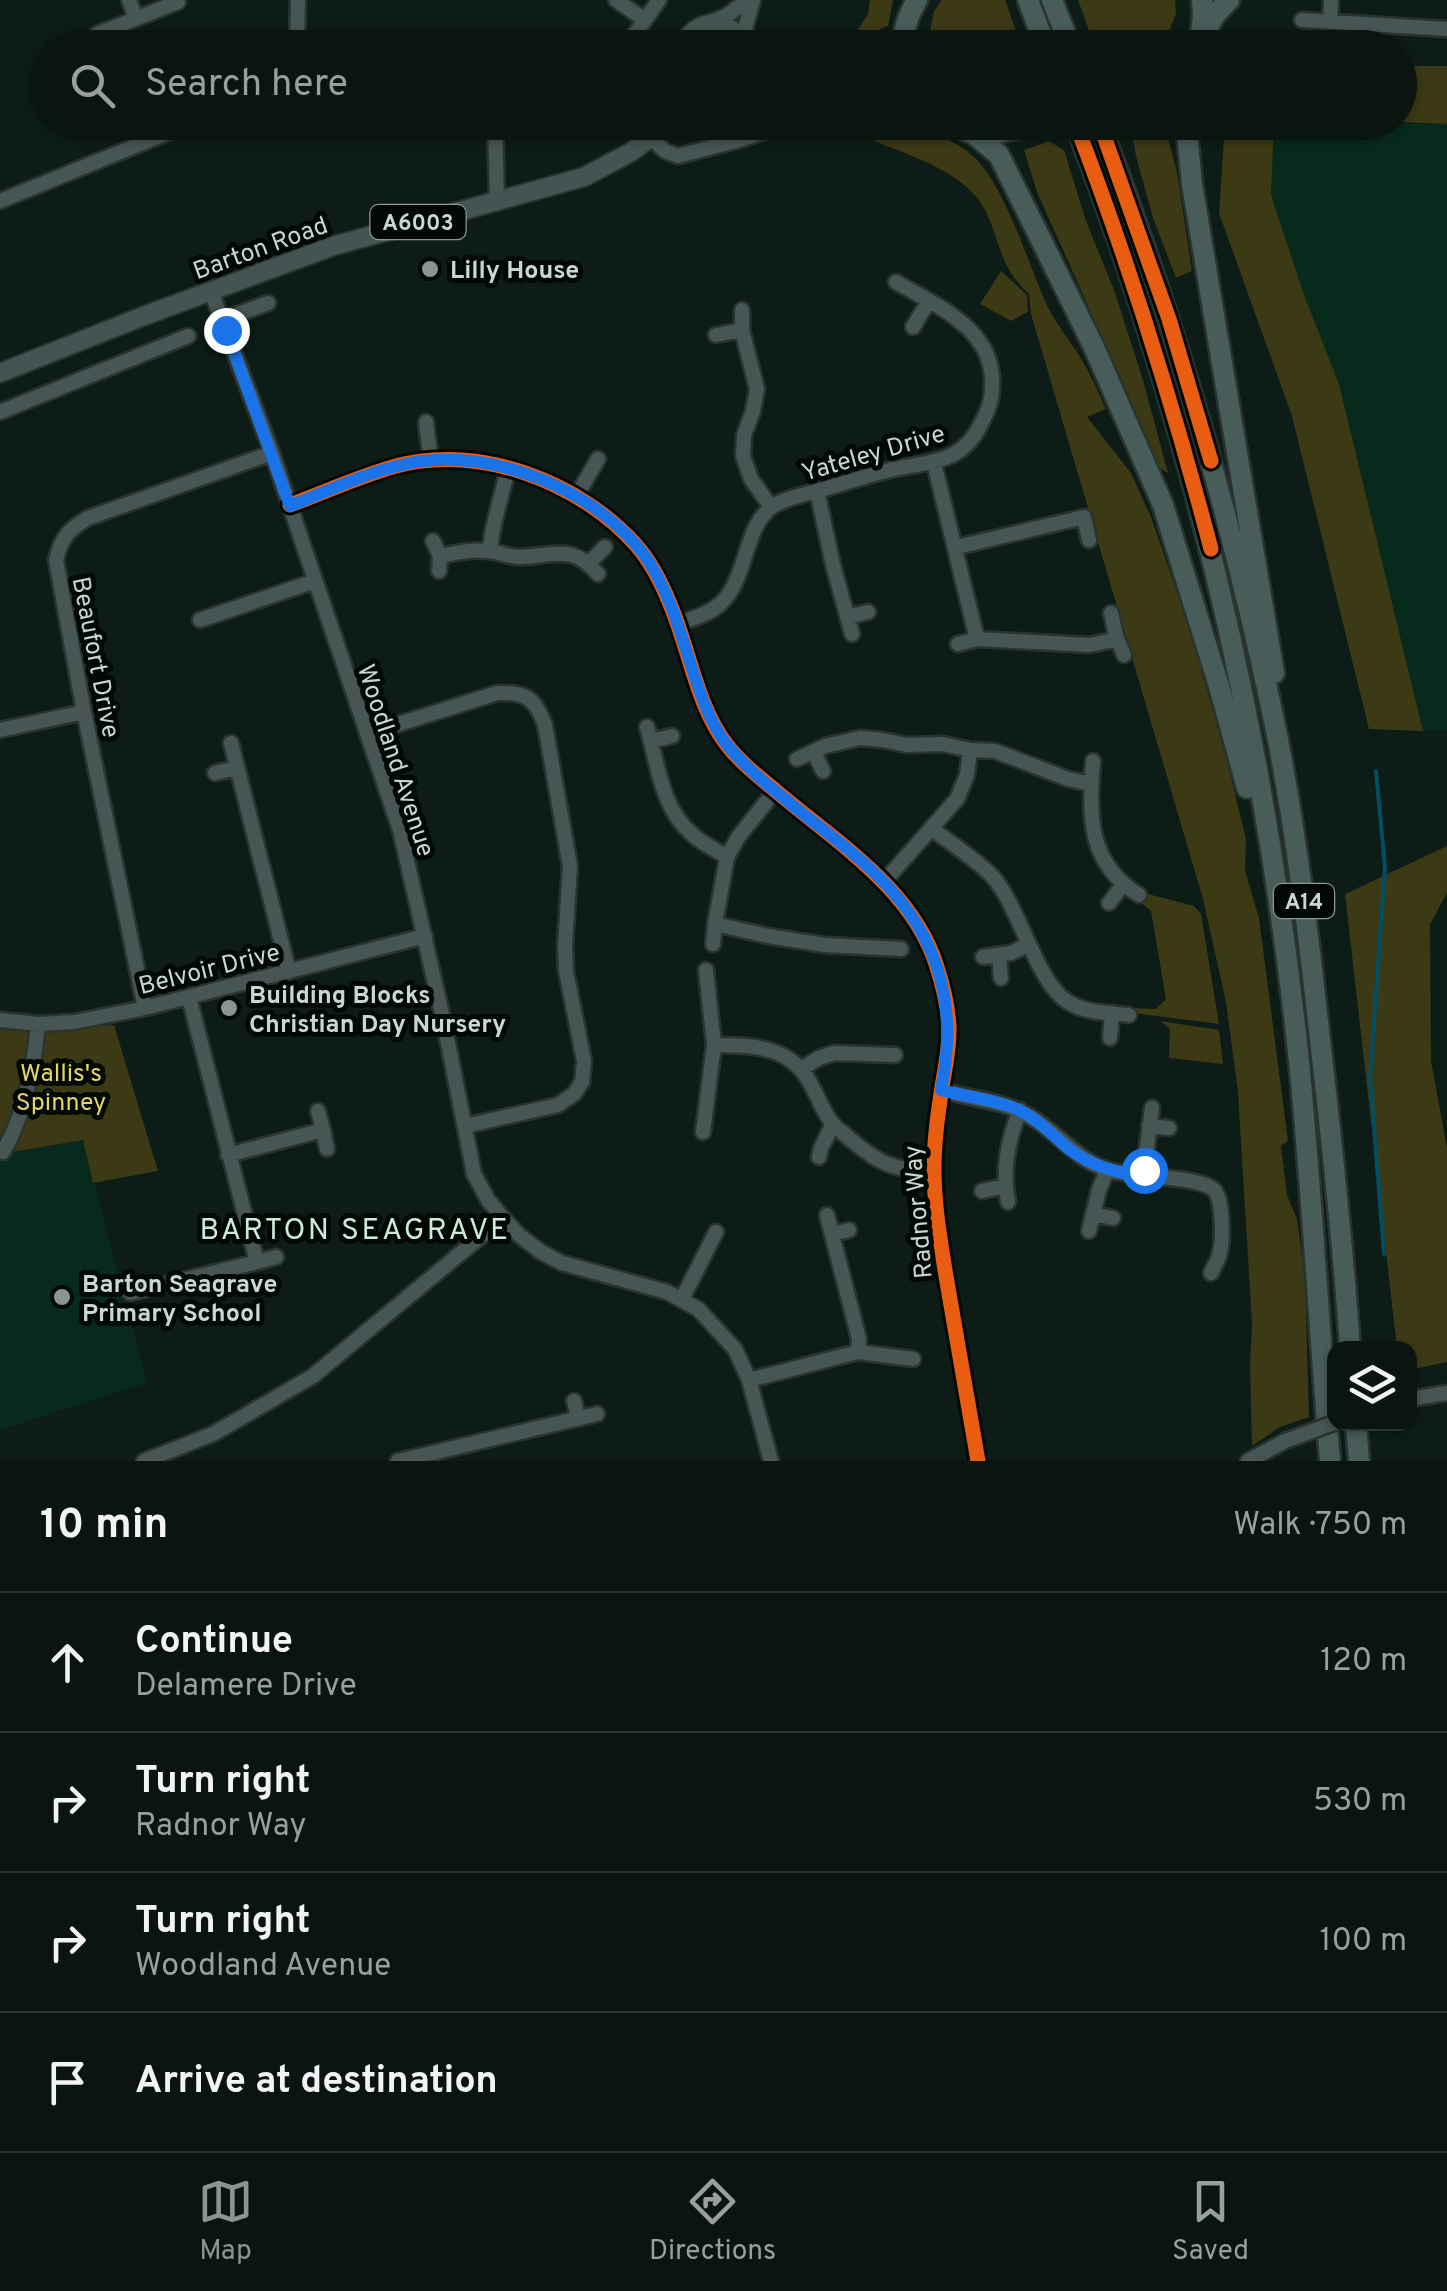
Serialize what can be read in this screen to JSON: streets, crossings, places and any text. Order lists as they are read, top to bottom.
{
  "streets": {
    "highway": ["A14"],
    "main road": ["A6003", "Barton Road"],
    "street": [
      "Yateley Drive",
      "Beaufort Drive",
      "Woodland Avenue",
      "Belvoir Drive",
      "Radnor Way"
    ]
  },
  "crossings": [
    ["Barton Road", "Woodland Avenue"],
    ["Beaufort Drive", "Woodland Avenue"],
    ["Beaufort Drive", "Belvoir Drive"],
    ["Woodland Avenue", "Belvoir Drive"],
    ["Woodland Avenue", "Radnor Way"]
  ],
  "districts": ["BARTON SEAGRAVE"],
  "parks": ["Wallis's Spinney"],
  "places": ["Lilly House", "Building Blocks Christian Day Nursery", "Barton Seagrave Primary School"],
  "page": {
    "search": "Search here",
    "heading": ["10 min", "Walk · 750 m"],
    "list": [
      ["Continue", "Delamere Drive", "120 m"],
      ["Turn right", "Radnor Way", "530 m"],
      ["Turn right", "Woodland Avenue", "100 m"],
      "Arrive at destination"
    ],
    "nav": ["Map", "Directions", "Saved"]
  }
}
